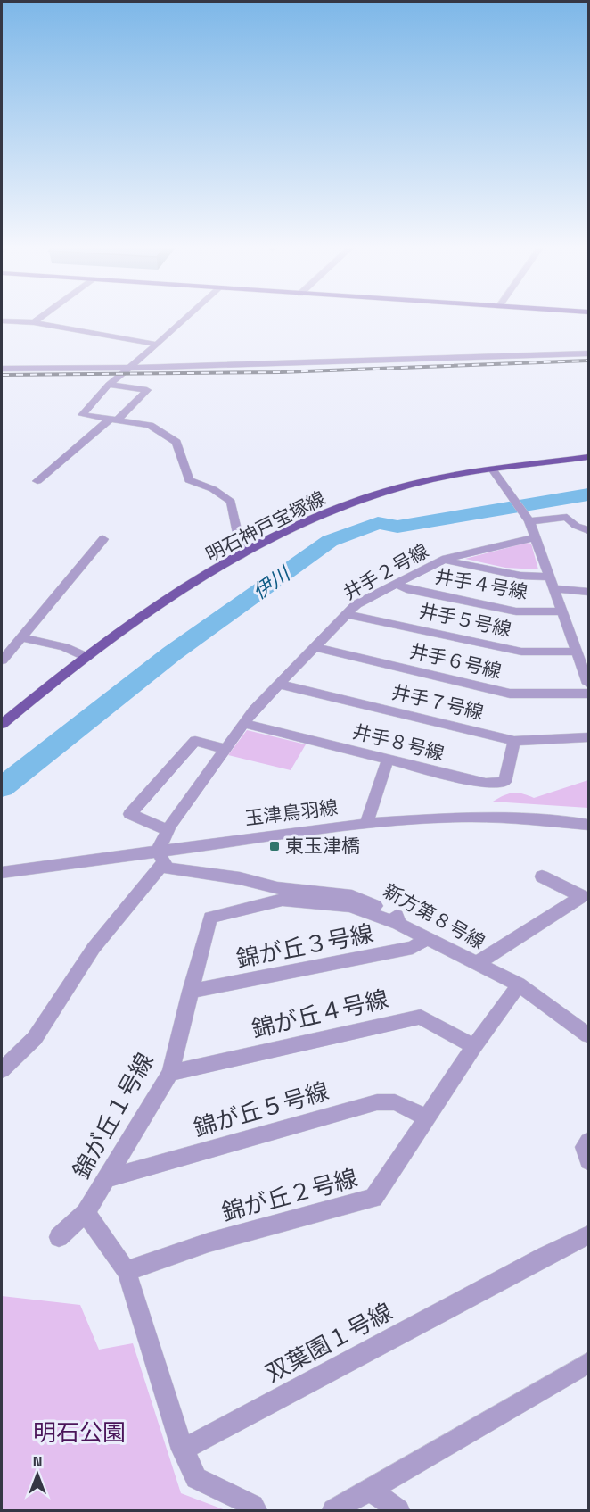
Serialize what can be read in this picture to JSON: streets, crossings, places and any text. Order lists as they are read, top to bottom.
{
  "streets": {
    "main road": ["明石神戸宝塚線"],
    "street": [
      "井手２号線",
      "井手４号線",
      "井手５号線",
      "井手６号線",
      "井手７号線",
      "井手８号線",
      "玉津鳥羽線",
      "新方第８号線",
      "錦が丘３号線",
      "錦が丘４号線",
      "錦が丘５号線",
      "錦が丘１号線",
      "錦が丘２号線",
      "双葉園１号線"
    ]
  },
  "crossings": [
    ["井手２号線", "井手４号線"],
    ["井手２号線", "井手５号線"],
    ["井手２号線", "井手６号線"],
    ["井手２号線", "井手７号線"],
    ["井手２号線", "井手８号線"],
    ["井手２号線", "玉津鳥羽線"],
    ["井手２号線", "新方第８号線"],
    ["井手７号線", "井手８号線"],
    ["玉津鳥羽線", "新方第８号線"],
    ["新方第８号線", "錦が丘３号線"],
    ["新方第８号線", "錦が丘１号線"],
    ["新方第８号線", "錦が丘２号線"],
    ["錦が丘３号線", "錦が丘１号線"],
    ["錦が丘４号線", "錦が丘１号線"],
    ["錦が丘４号線", "錦が丘２号線"],
    ["錦が丘５号線", "錦が丘１号線"],
    ["錦が丘５号線", "錦が丘２号線"]
  ],
  "water": ["伊川"],
  "parks": ["明石公園"],
  "places": {
    "transit": ["東玉津橋"]
  },
  "north": "top"
}
